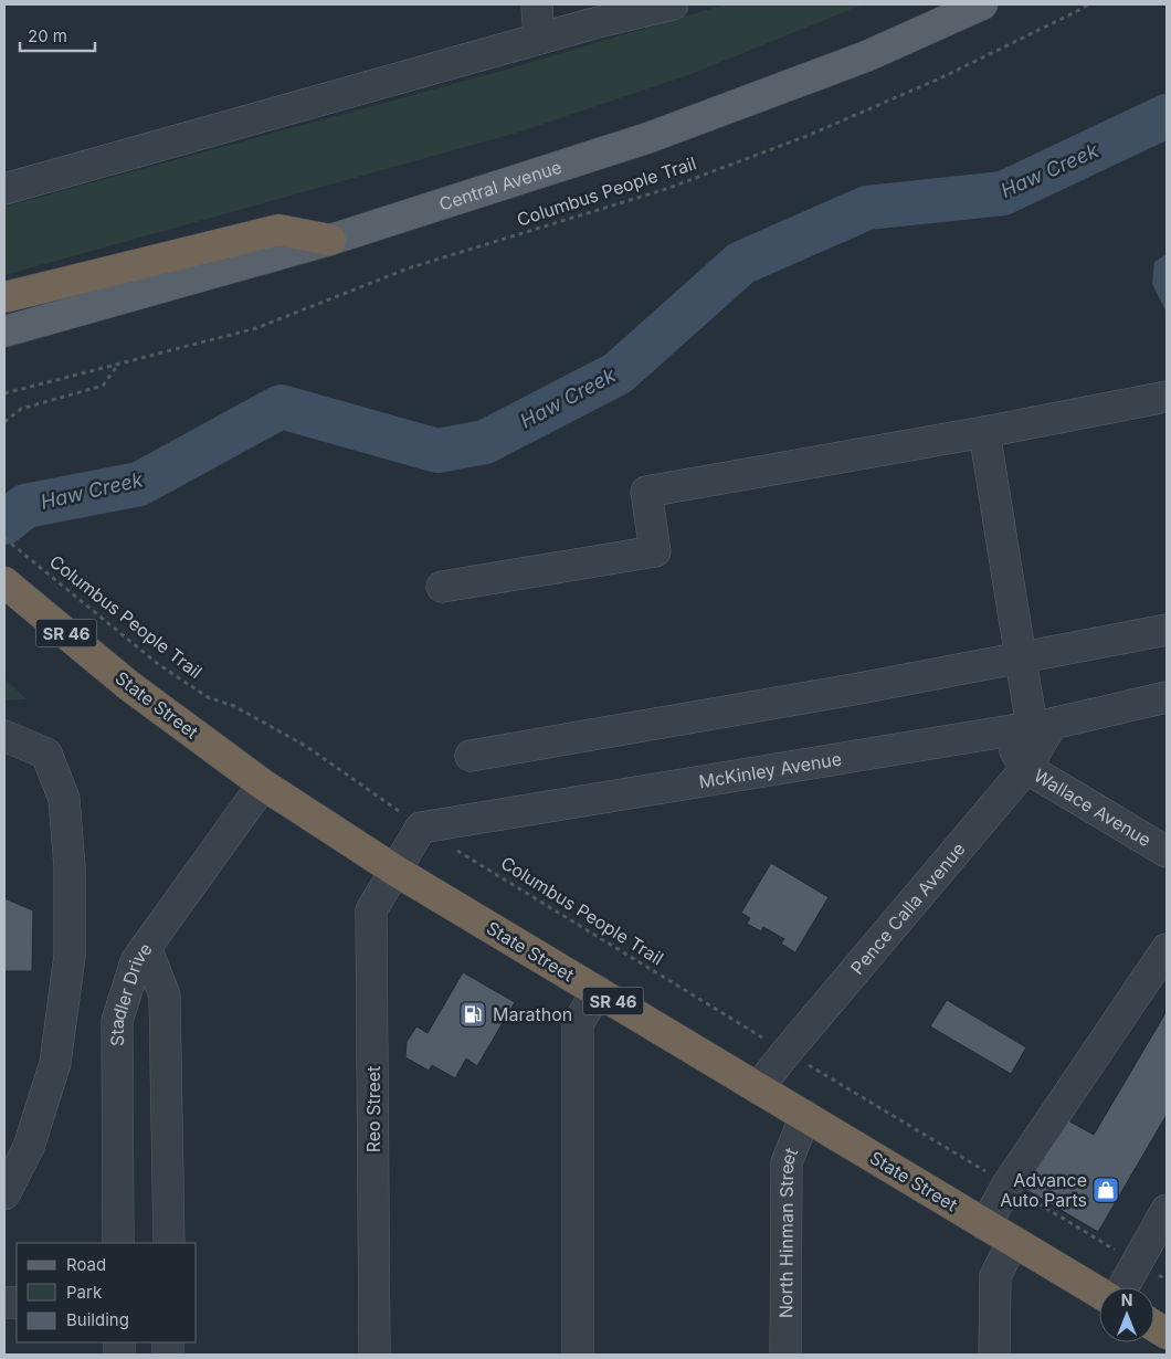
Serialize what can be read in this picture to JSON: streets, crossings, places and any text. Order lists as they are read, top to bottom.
{
  "streets": {
    "highway": ["SR 46", "State Street"],
    "main road": ["Central Avenue"],
    "street": [
      "McKinley Avenue",
      "Wallace Avenue",
      "Pence Calla Avenue",
      "Stadler Drive",
      "Reo Street",
      "North Hinman Street"
    ],
    "path": ["Columbus People Trail"]
  },
  "crossings": [
    ["Columbus People Trail", "McKinley Avenue"],
    ["Columbus People Trail", "Pence Calla Avenue"],
    ["State Street", "Pence Calla Avenue"],
    ["State Street", "Stadler Drive"],
    ["State Street", "Reo Street"],
    ["State Street", "North Hinman Street"],
    ["McKinley Avenue", "Wallace Avenue"],
    ["McKinley Avenue", "Pence Calla Avenue"],
    ["Wallace Avenue", "Pence Calla Avenue"]
  ],
  "water": ["Haw Creek"],
  "places": {
    "fuel station": ["Marathon"],
    "shop": ["Advance Auto Parts"]
  },
  "legend": ["Road", "Park", "Building"],
  "scale_bar": "20 m",
  "north": "top"
}
